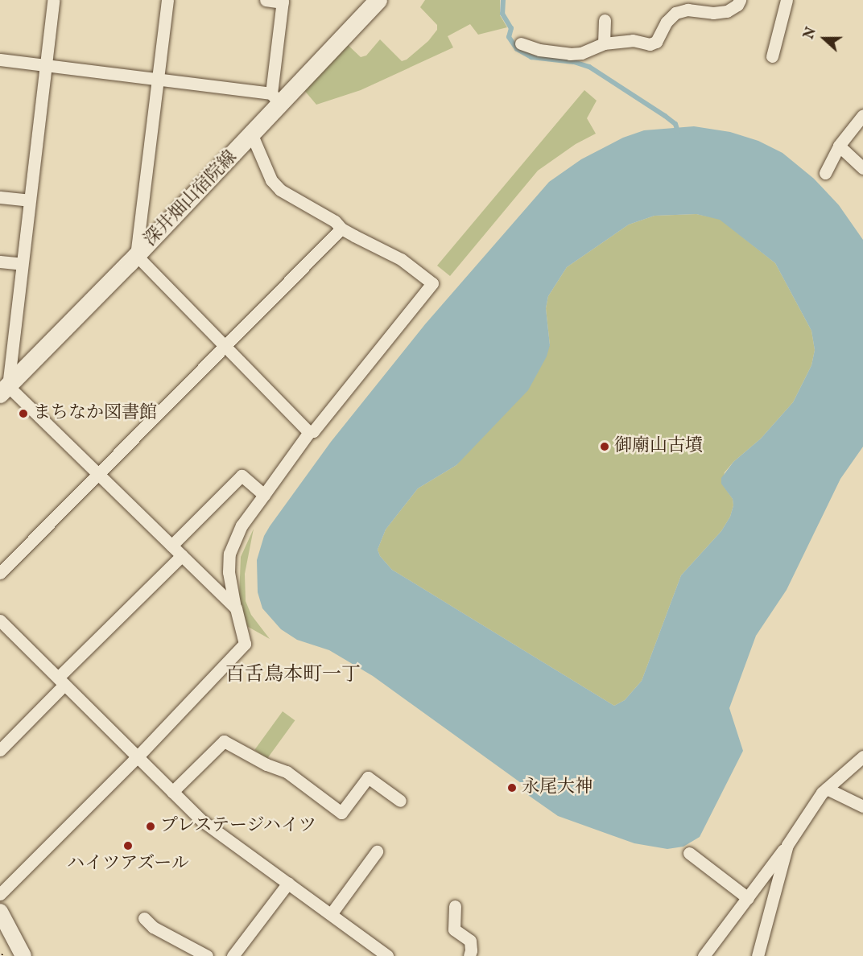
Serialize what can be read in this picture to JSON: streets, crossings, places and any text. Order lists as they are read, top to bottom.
{
  "streets": {
    "main road": ["深井畑山宿院線"]
  },
  "districts": ["百舌鳥本町一丁"],
  "places": [
    "まちなか図書館",
    "御廟山古墳",
    "永尾大神",
    "プレステージハイツ",
    "ハイツアズール"
  ],
  "north": "left"
}
